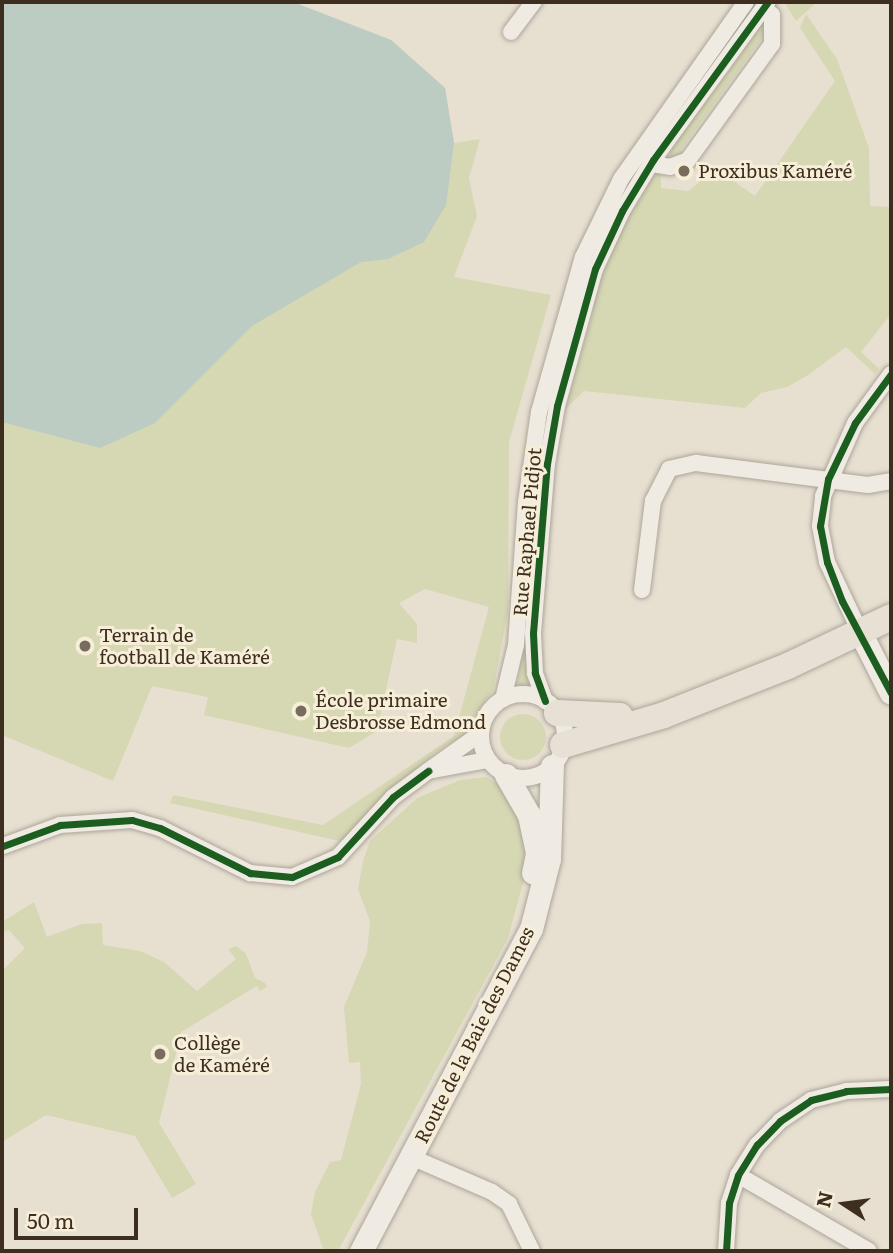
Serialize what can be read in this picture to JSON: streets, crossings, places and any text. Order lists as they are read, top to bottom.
{
  "streets": {
    "main road": ["Route de la Baie des Dames"],
    "street": ["Rue Raphael Pidjot"]
  },
  "crossings": [
    ["Rue Raphael Pidjot", "Route de la Baie des Dames"]
  ],
  "places": [
    "Proxibus Kaméré",
    "Terrain de football de Kaméré",
    "École primaire Desbrosse Edmond",
    "Collège de Kaméré"
  ],
  "scale_bar": "50 m",
  "north": "left"
}
